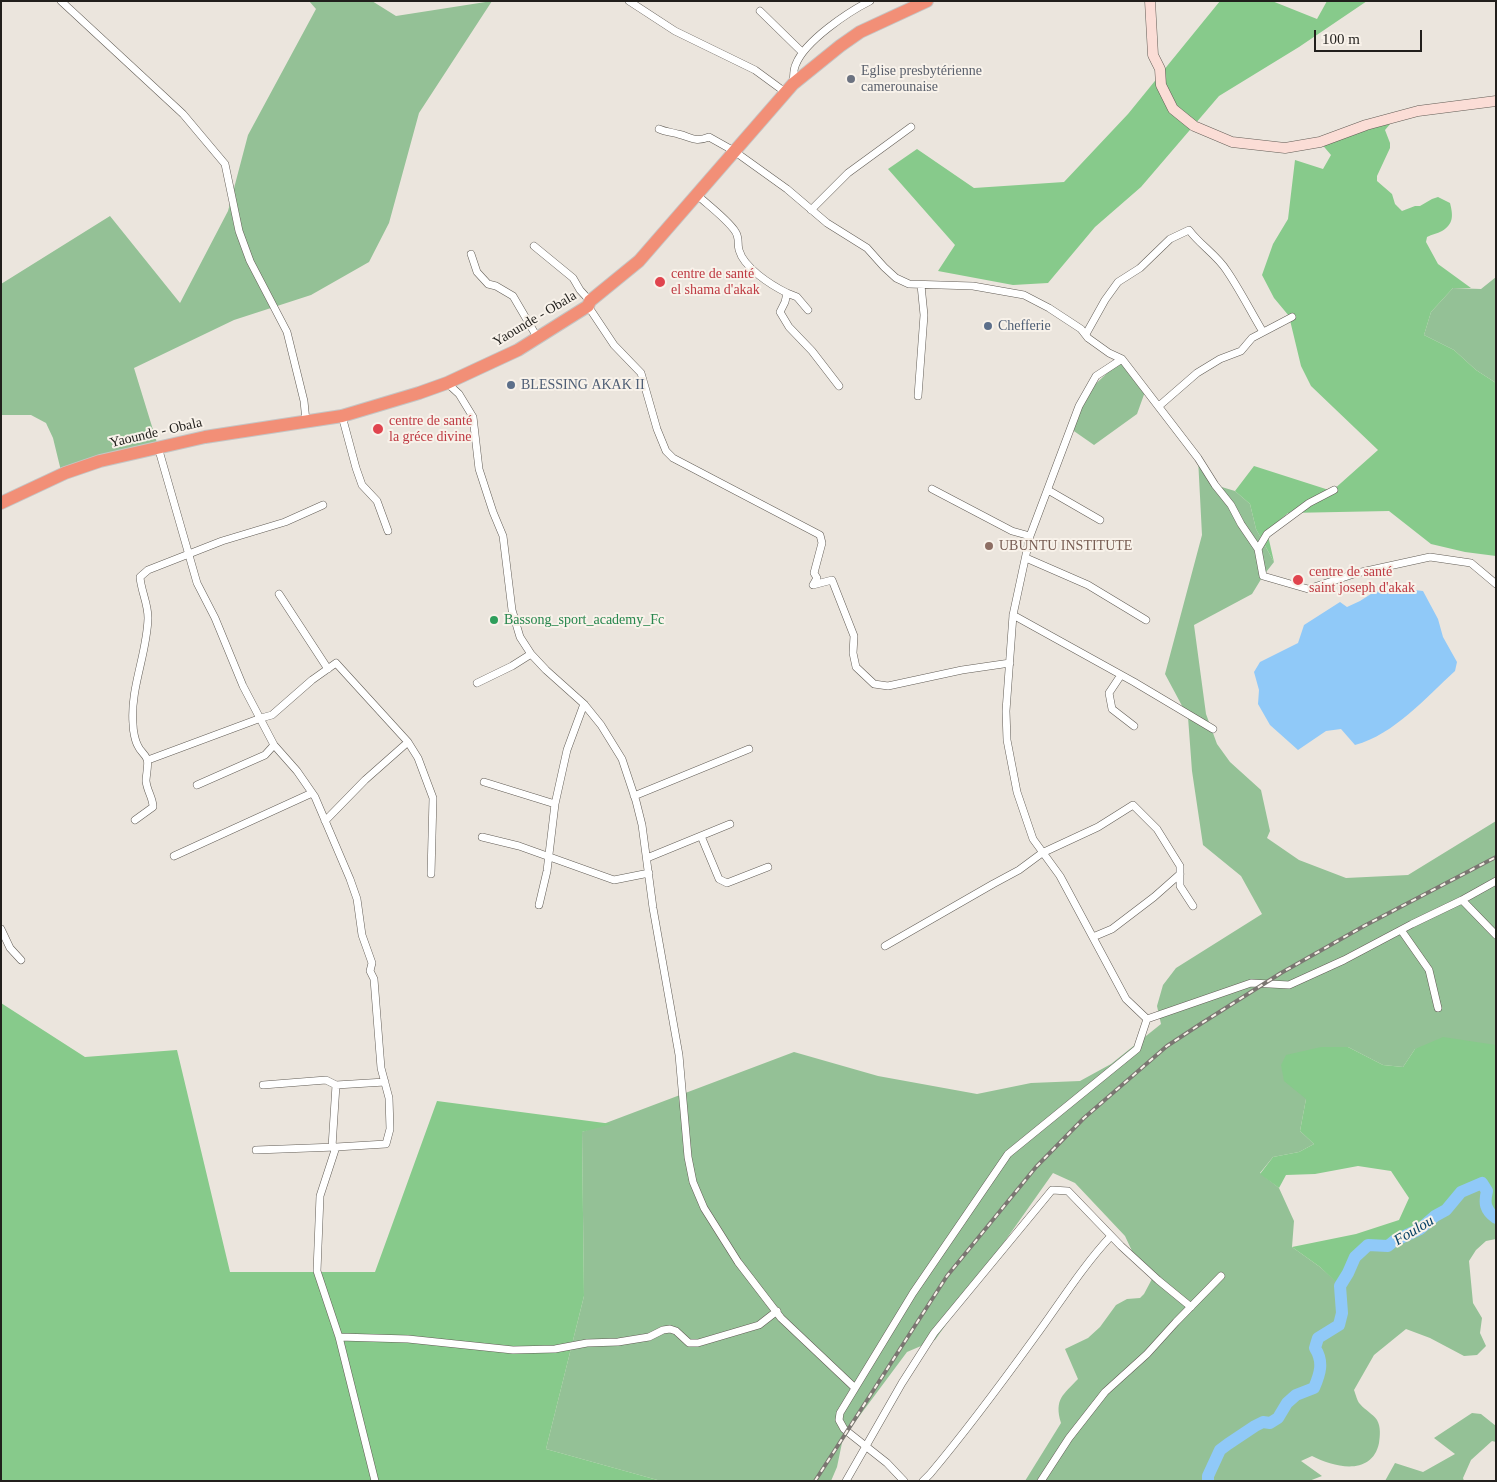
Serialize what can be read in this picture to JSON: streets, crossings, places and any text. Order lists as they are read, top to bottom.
{
  "streets": {
    "highway": ["Yaounde - Obala"]
  },
  "water": ["Foulou"],
  "places": [
    "Eglise presbytérienne camerounaise",
    "centre de santé el shama d'akak",
    "Chefferie",
    "BLESSING AKAK II",
    "centre de santé la gréce divine",
    "UBUNTU INSTITUTE",
    "centre de santé saint joseph d'akak",
    "Bassong_sport_academy_Fc"
  ],
  "scale_bar": "100 m"
}
